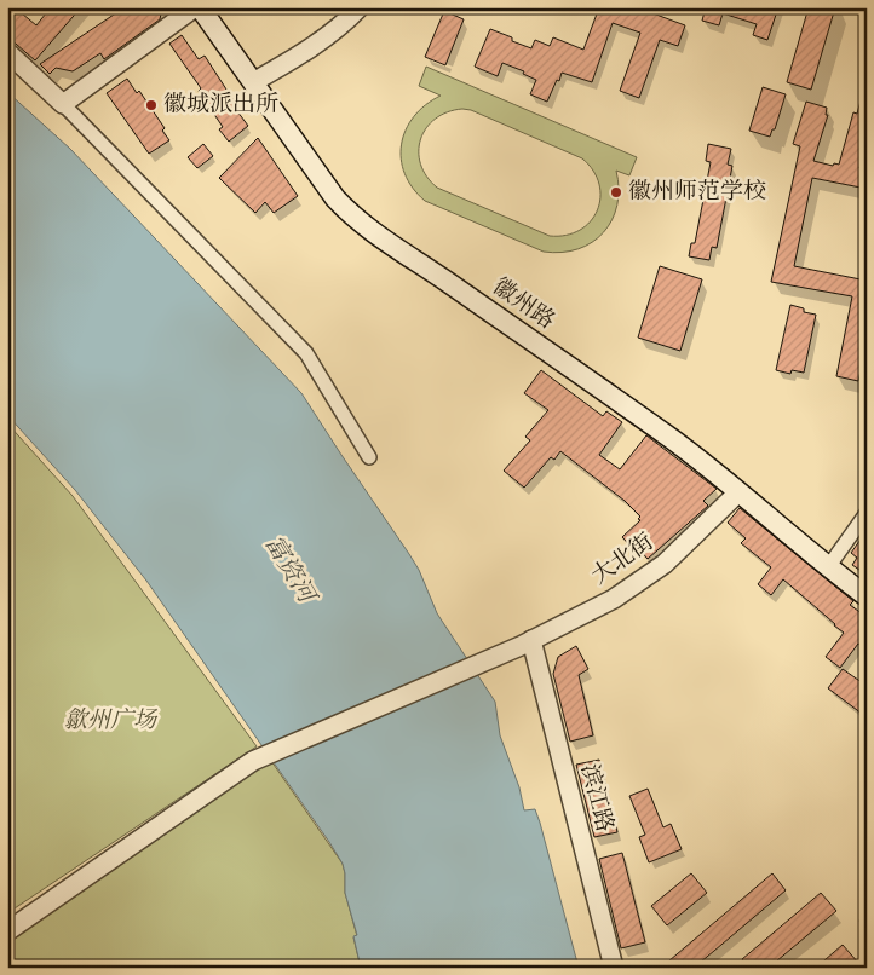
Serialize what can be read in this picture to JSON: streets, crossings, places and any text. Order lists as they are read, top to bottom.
{
  "streets": {
    "main road": ["徽州路"],
    "street": ["大北街", "滨江路"]
  },
  "crossings": [
    ["徽州路", "大北街"],
    ["大北街", "滨江路"]
  ],
  "water": ["富资河"],
  "parks": ["歙州广场"],
  "places": ["徽城派出所", "徽州师范学校"]
}
